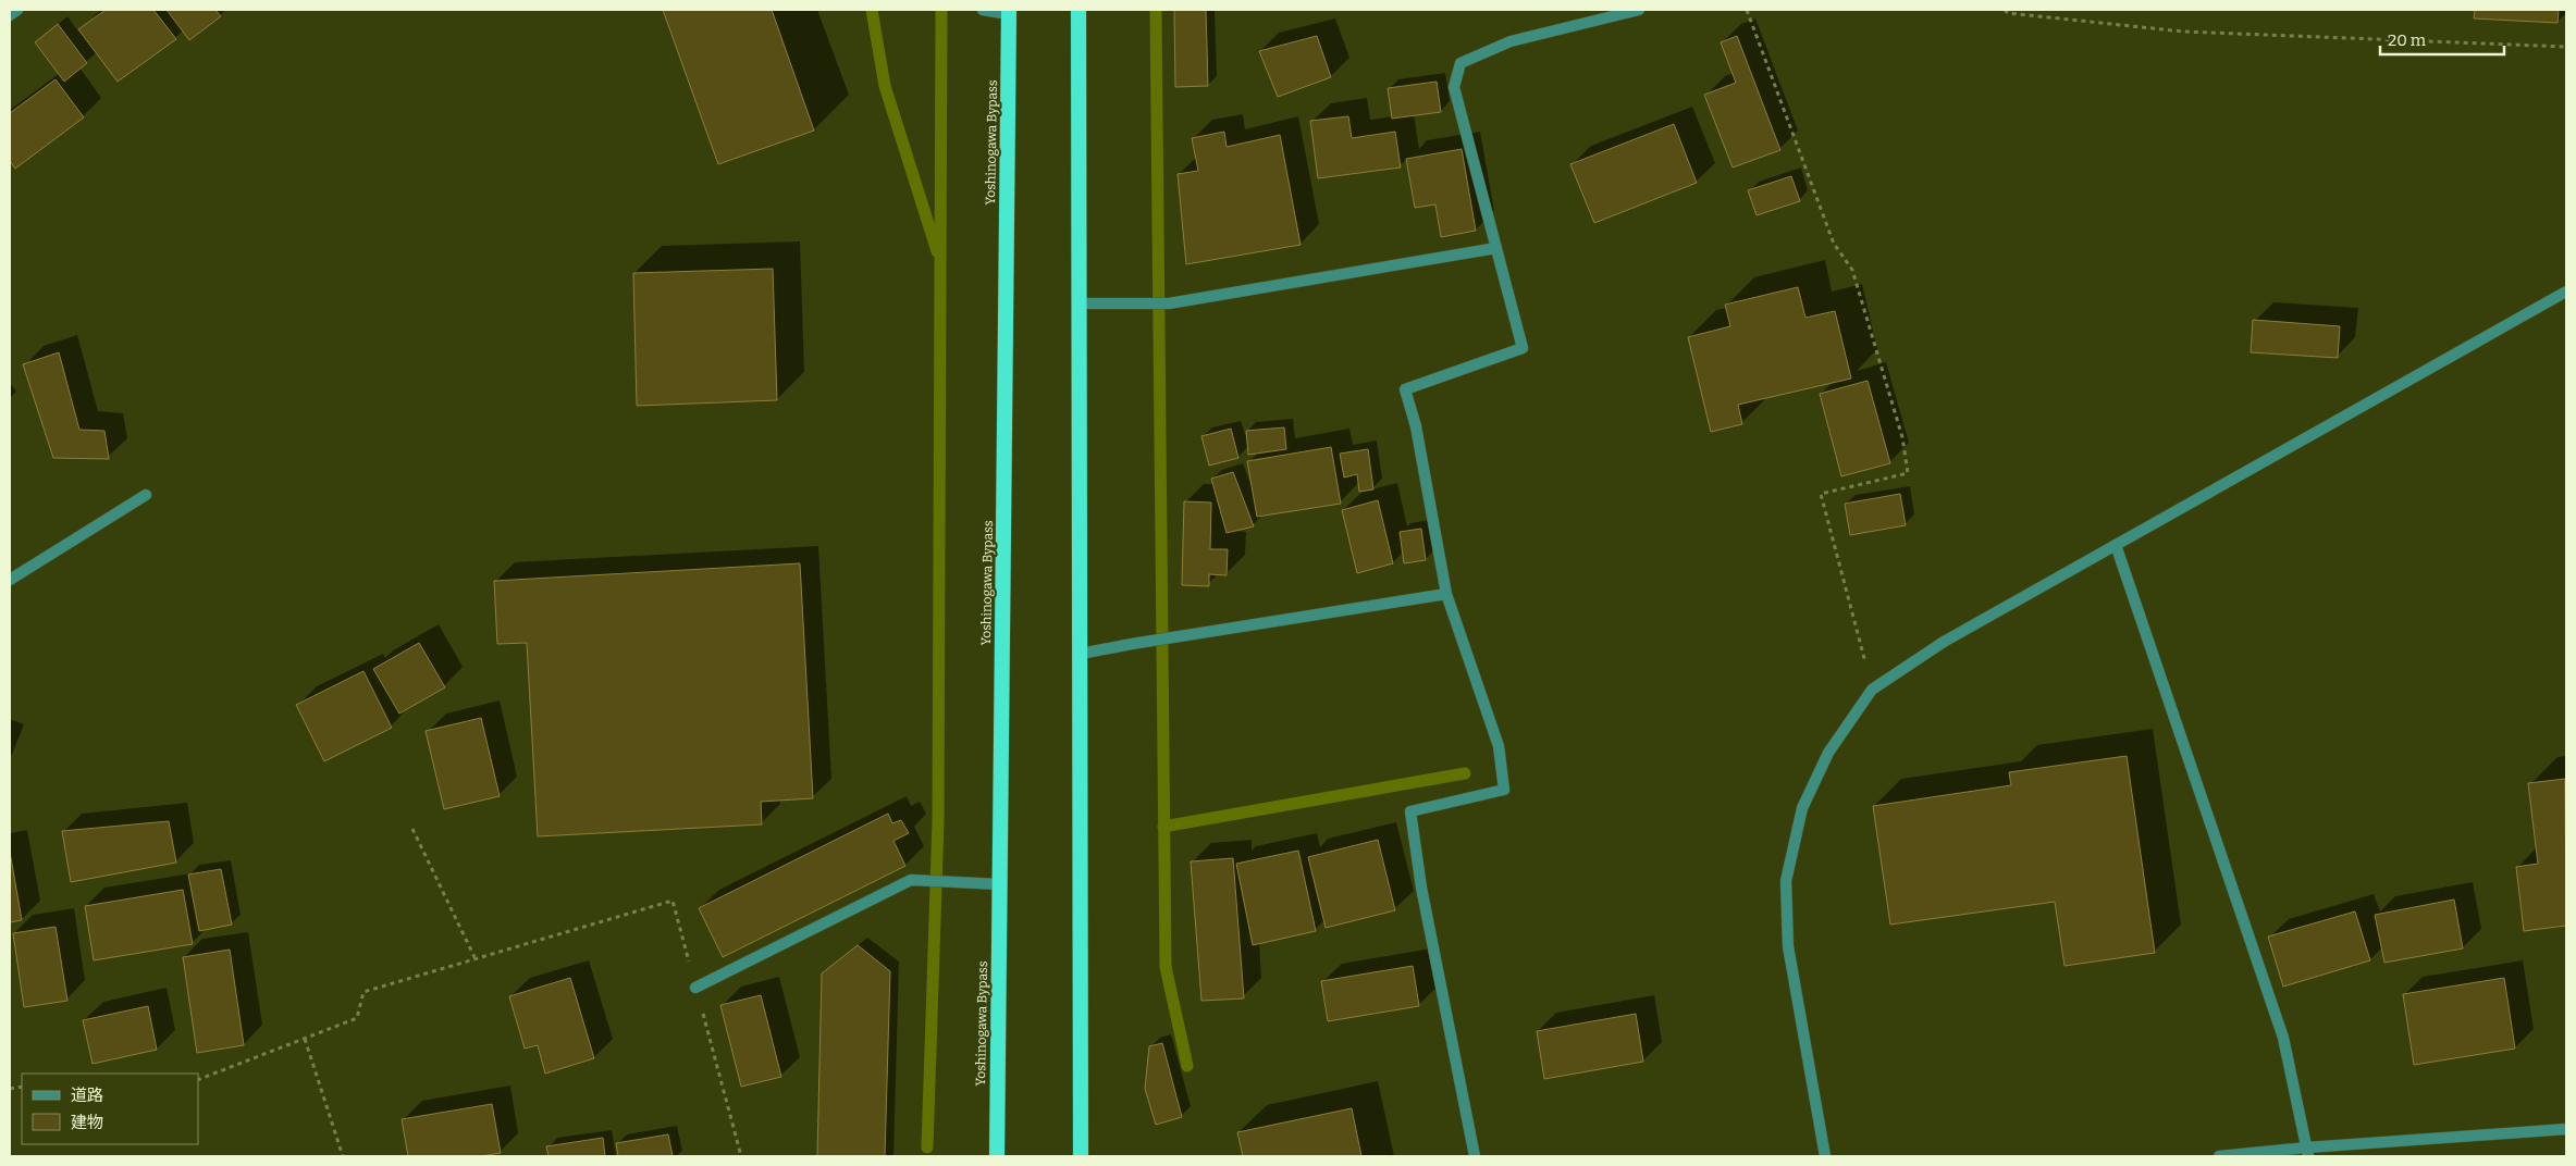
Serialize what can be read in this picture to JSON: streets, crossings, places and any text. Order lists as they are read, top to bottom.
{
  "streets": {
    "highway": ["Yoshinogawa Bypass"]
  },
  "legend": ["道路", "建物"],
  "scale_bar": "20 m"
}
